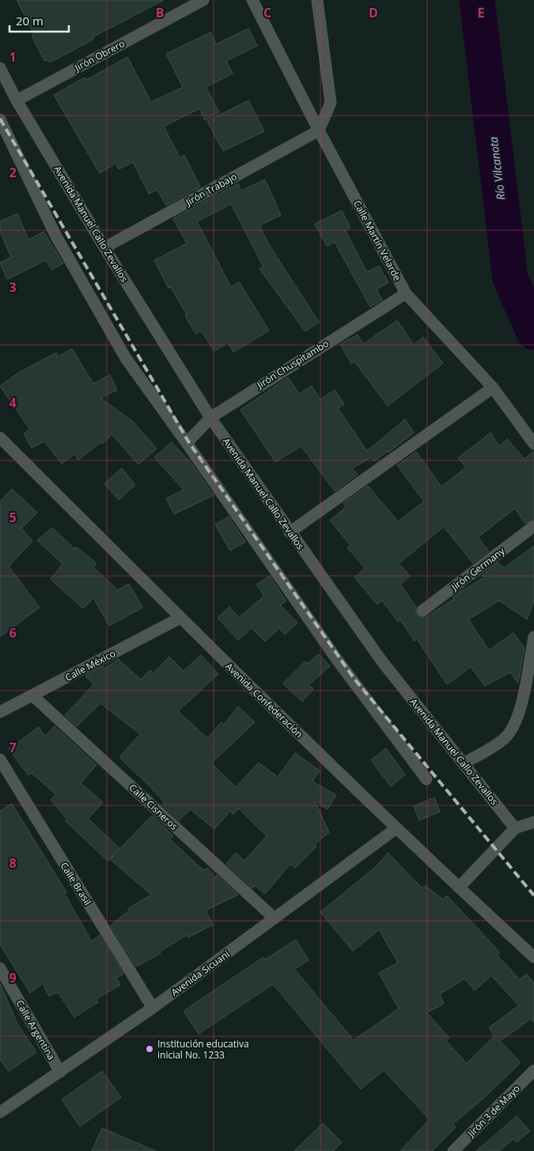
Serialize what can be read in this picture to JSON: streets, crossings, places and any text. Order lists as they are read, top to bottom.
{
  "streets": {
    "street": [
      "Jirón Obrero",
      "Jirón Trabajo",
      "Avenida Manuel Callo Zevallos",
      "Calle Martín Velarde",
      "Jirón Chuspitambo",
      "Jirón Germany",
      "Calle México",
      "Avenida Confederación",
      "Calle Cisneros",
      "Calle Brasil",
      "Avenida Sicuani",
      "Calle Argentina",
      "Jirón 3 de Mayo"
    ]
  },
  "crossings": [
    ["Jirón Obrero", "Avenida Manuel Callo Zevallos"],
    ["Jirón Trabajo", "Avenida Manuel Callo Zevallos"],
    ["Jirón Trabajo", "Calle Martín Velarde"],
    ["Avenida Manuel Callo Zevallos", "Jirón Chuspitambo"],
    ["Calle Martín Velarde", "Jirón Chuspitambo"],
    ["Calle México", "Avenida Confederación"],
    ["Calle México", "Calle Cisneros"],
    ["Avenida Confederación", "Avenida Sicuani"],
    ["Calle Cisneros", "Avenida Sicuani"],
    ["Calle Brasil", "Avenida Sicuani"],
    ["Avenida Sicuani", "Calle Argentina"]
  ],
  "water": ["Río Vilcanota"],
  "places": ["Institución educativa inicial No. 1233"],
  "scale_bar": "20 m",
  "grid": {
    "columns": [
      "B",
      "C",
      "D",
      "E"
    ],
    "rows": [
      "1",
      "2",
      "3",
      "4",
      "5",
      "6",
      "7",
      "8",
      "9"
    ]
  }
}
